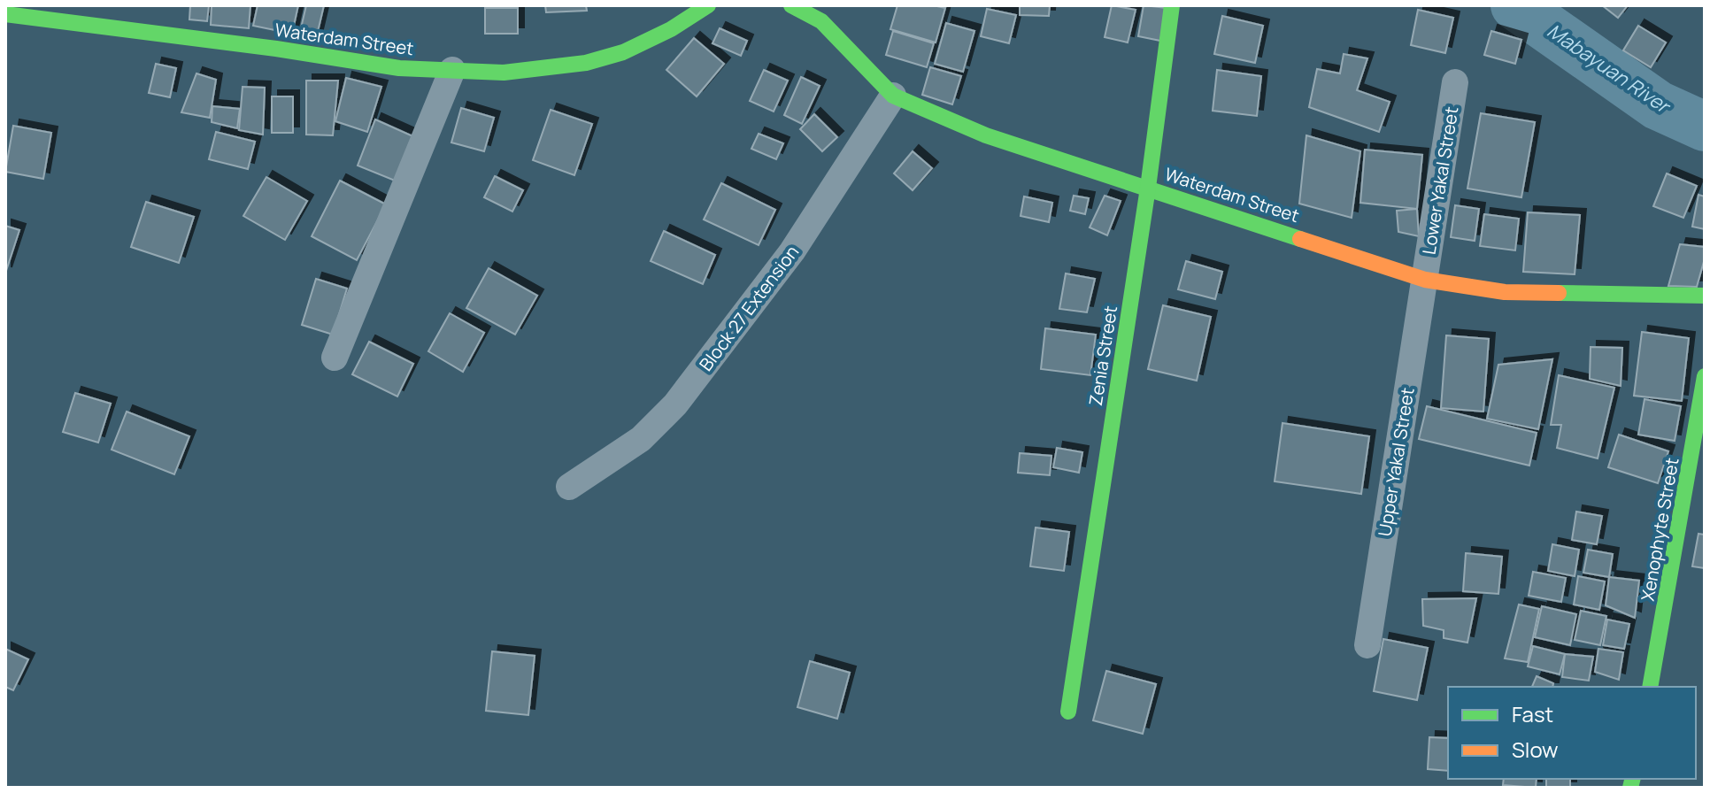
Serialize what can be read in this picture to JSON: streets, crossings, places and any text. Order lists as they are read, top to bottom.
{
  "streets": {
    "street": [
      "Waterdam Street",
      "Lower Yakal Street",
      "Block 27 Extension",
      "Zenia Street",
      "Upper Yakal Street",
      "Xenophyte Street"
    ]
  },
  "crossings": [
    ["Waterdam Street", "Lower Yakal Street"],
    ["Waterdam Street", "Block 27 Extension"],
    ["Waterdam Street", "Zenia Street"],
    ["Waterdam Street", "Upper Yakal Street"],
    ["Lower Yakal Street", "Upper Yakal Street"]
  ],
  "water": ["Mabayuan River"],
  "legend": ["Fast", "Slow"]
}
